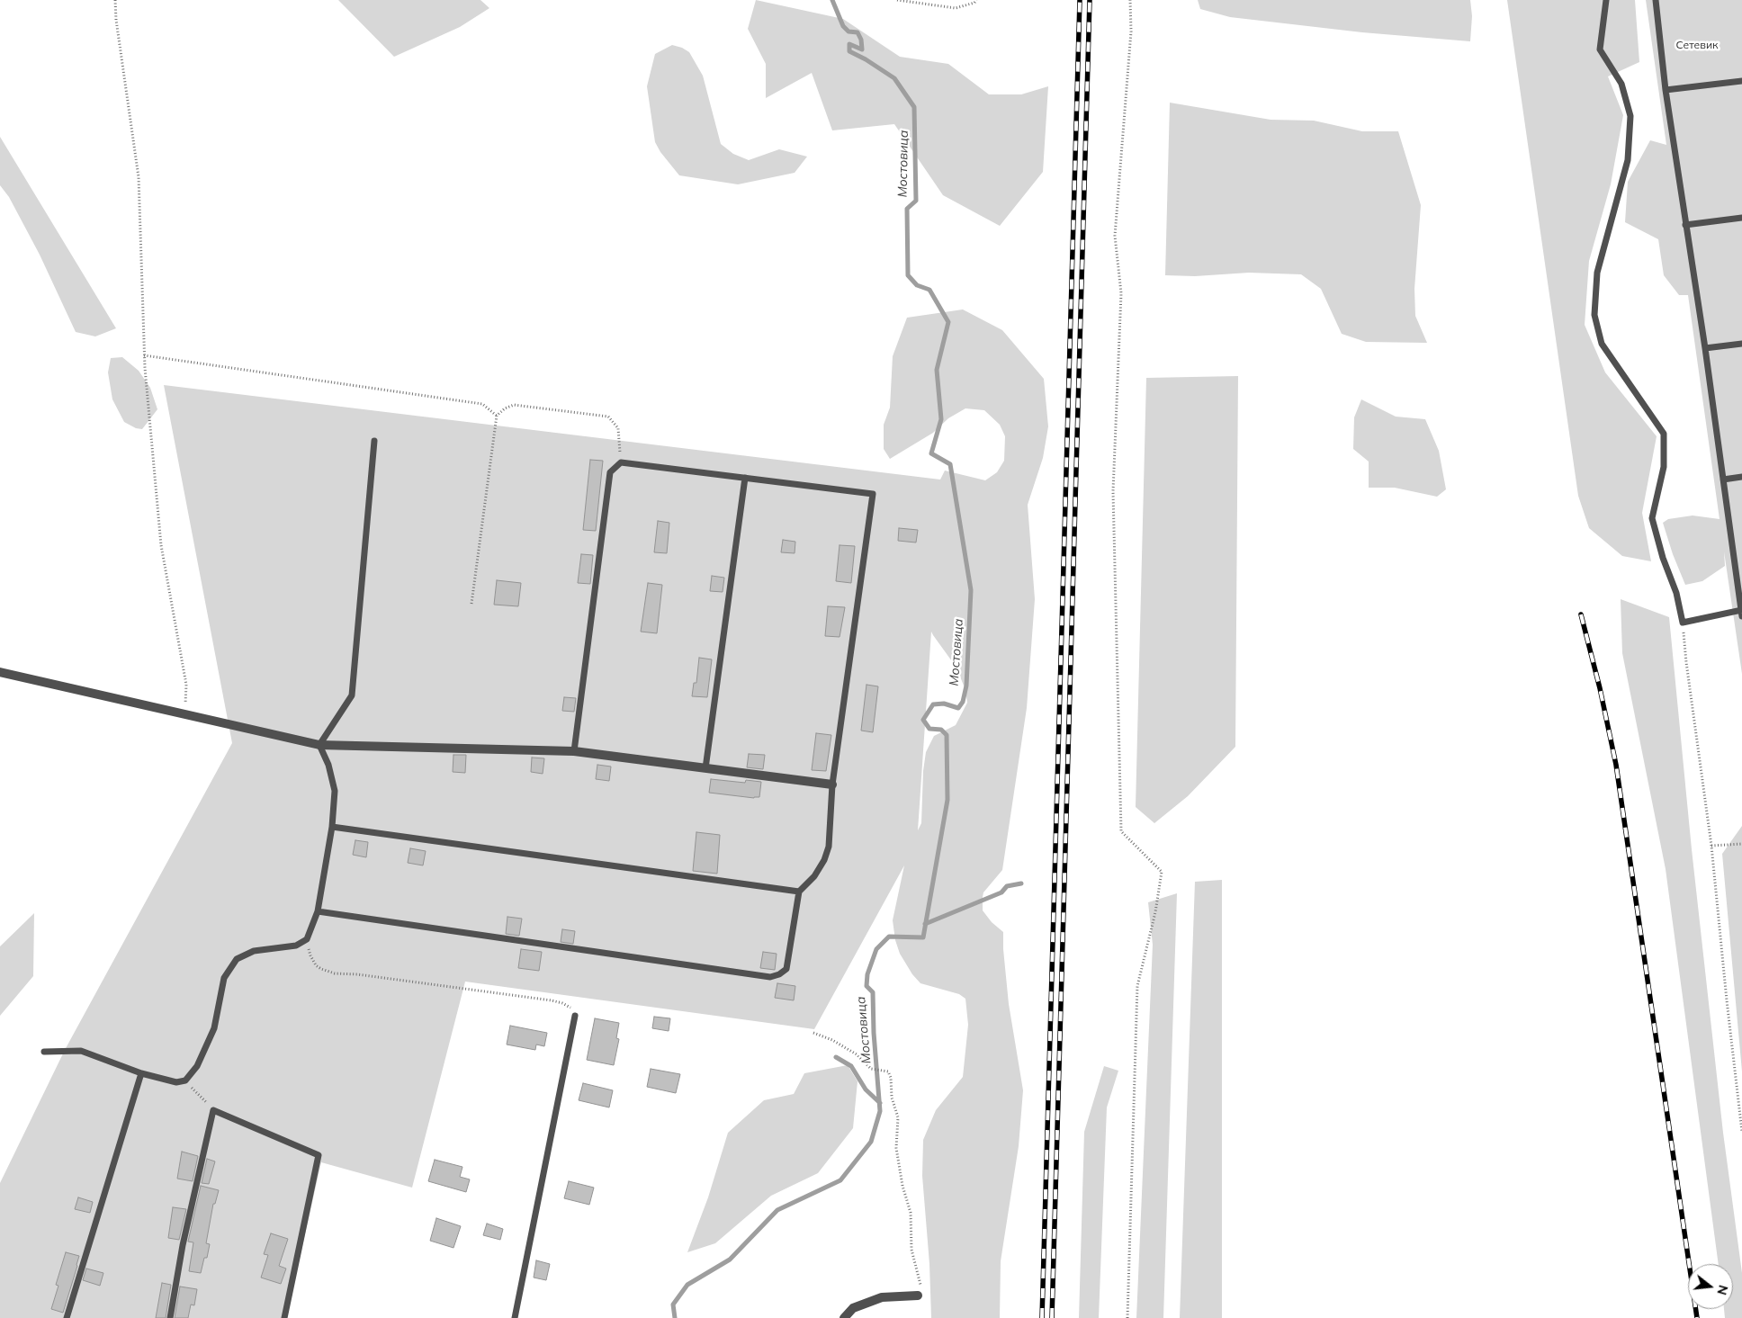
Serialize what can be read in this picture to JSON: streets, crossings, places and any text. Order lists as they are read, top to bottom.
{
  "water": ["Мостовица"],
  "parks": ["Сетевик"],
  "north": "right"
}
